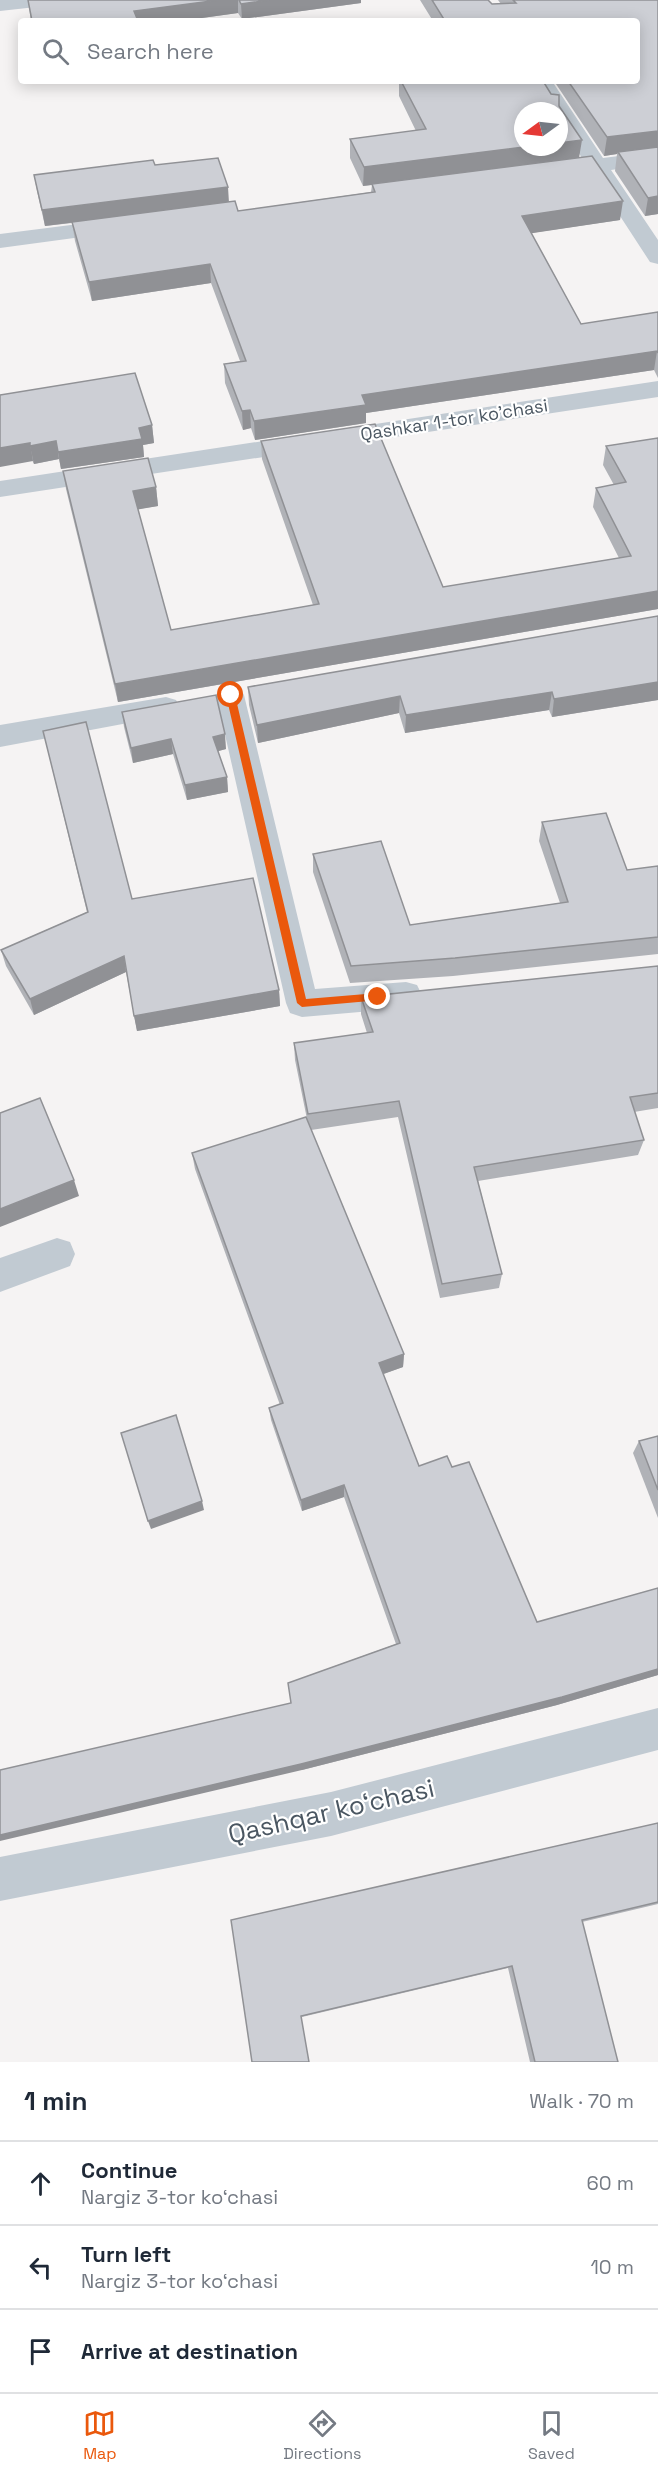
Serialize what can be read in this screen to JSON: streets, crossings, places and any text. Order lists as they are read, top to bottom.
{
  "streets": {
    "street": ["Qashkar 1-tor koʼchasi", "Qashqar koʻchasi"]
  },
  "north": "left",
  "page": {
    "search": "Search here",
    "heading": ["1 min", "Walk · 70 m"],
    "list": [
      ["Continue", "Nargiz 3-tor koʻchasi", "60 m"],
      ["Turn left", "Nargiz 3-tor koʻchasi", "10 m"],
      "Arrive at destination"
    ],
    "nav": ["Map", "Directions", "Saved"]
  }
}
